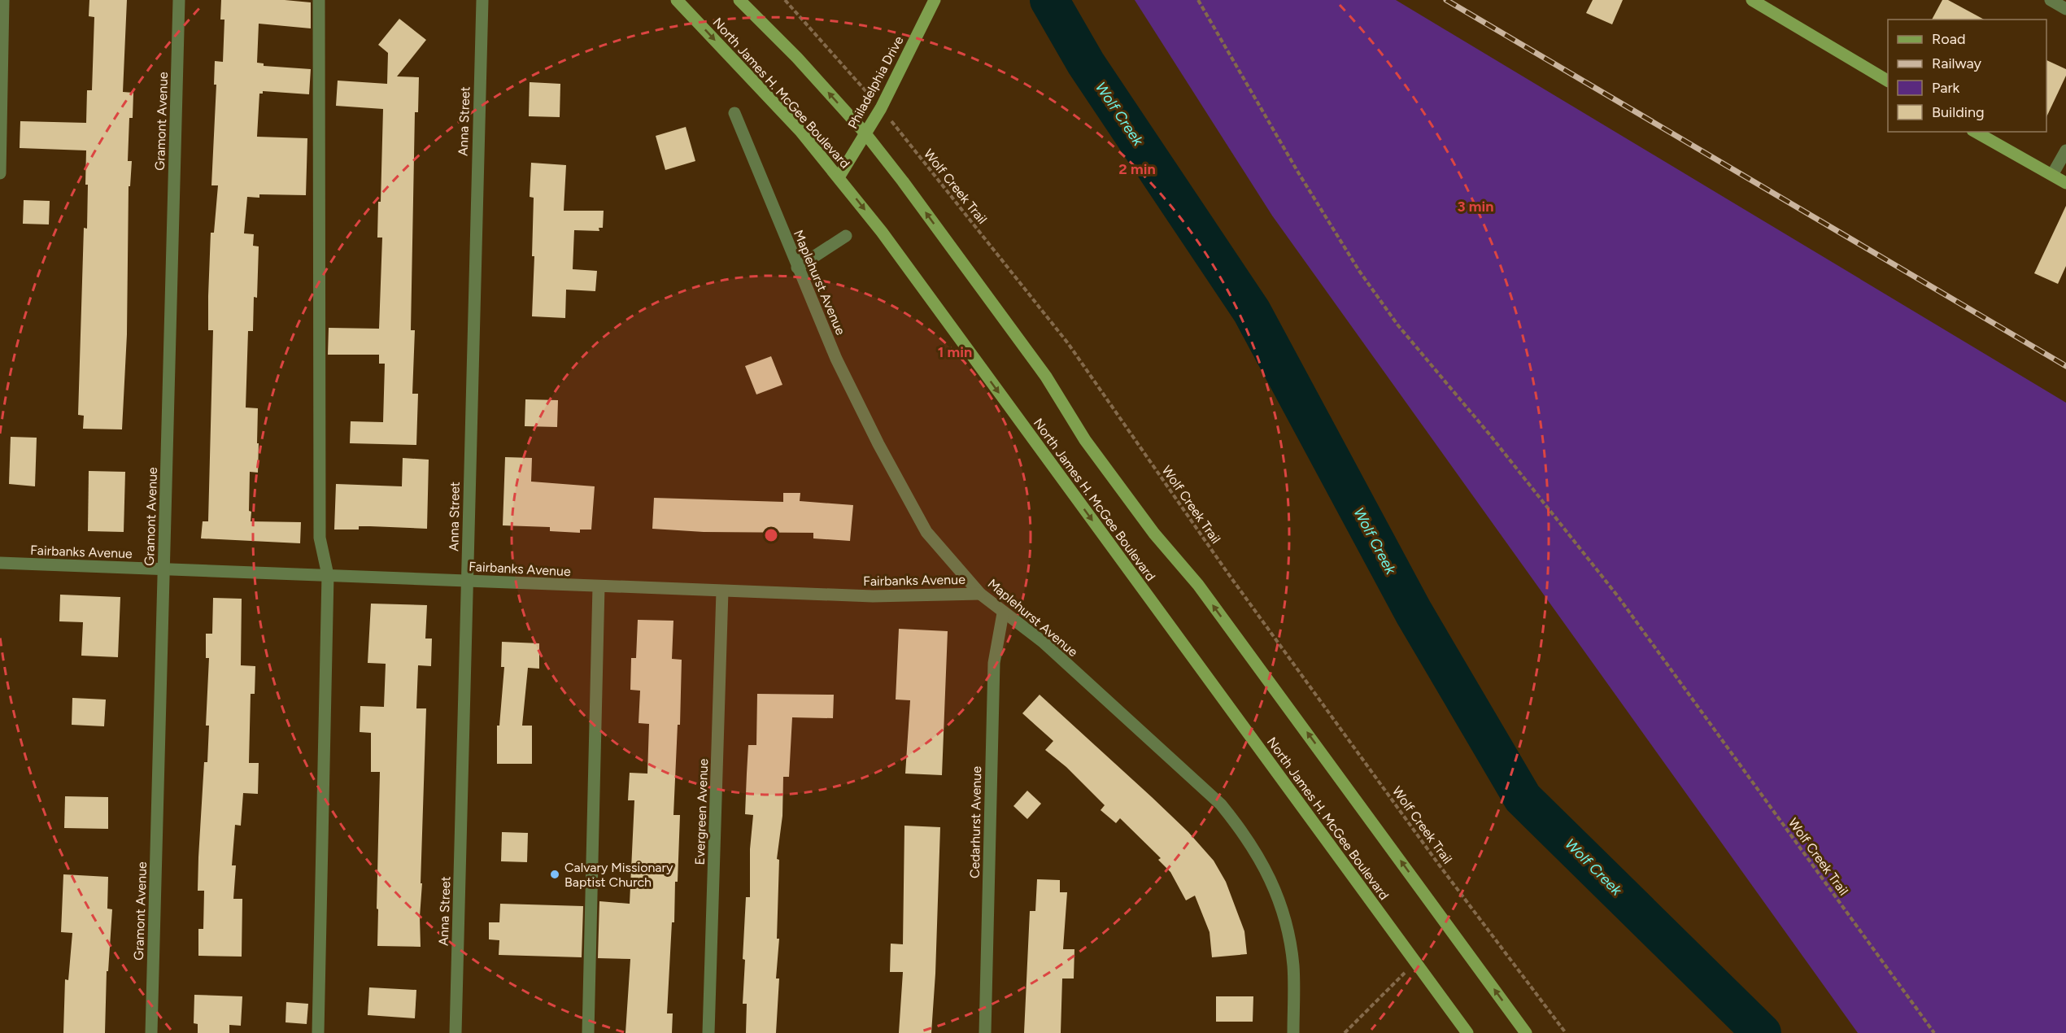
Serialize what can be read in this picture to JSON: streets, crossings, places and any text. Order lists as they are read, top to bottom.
{
  "streets": {
    "main road": ["Philadelphia Drive", "North James H. McGee Boulevard"],
    "street": [
      "Gramont Avenue",
      "Anna Street",
      "Maplehurst Avenue",
      "Fairbanks Avenue",
      "Evergreen Avenue",
      "Cedarhurst Avenue"
    ],
    "path": ["Wolf Creek Trail"]
  },
  "crossings": [
    ["Philadelphia Drive", "North James H. McGee Boulevard"],
    ["Philadelphia Drive", "Wolf Creek Trail"],
    ["Gramont Avenue", "Fairbanks Avenue"],
    ["Anna Street", "Fairbanks Avenue"],
    ["Maplehurst Avenue", "Fairbanks Avenue"],
    ["Maplehurst Avenue", "Cedarhurst Avenue"],
    ["Fairbanks Avenue", "Evergreen Avenue"]
  ],
  "water": ["Wolf Creek"],
  "places": ["Calvary Missionary Baptist Church"],
  "legend": [
    "Road",
    "Railway",
    "Park",
    "Building"
  ],
  "rings": ["2 min", "3 min", "1 min"]
}
